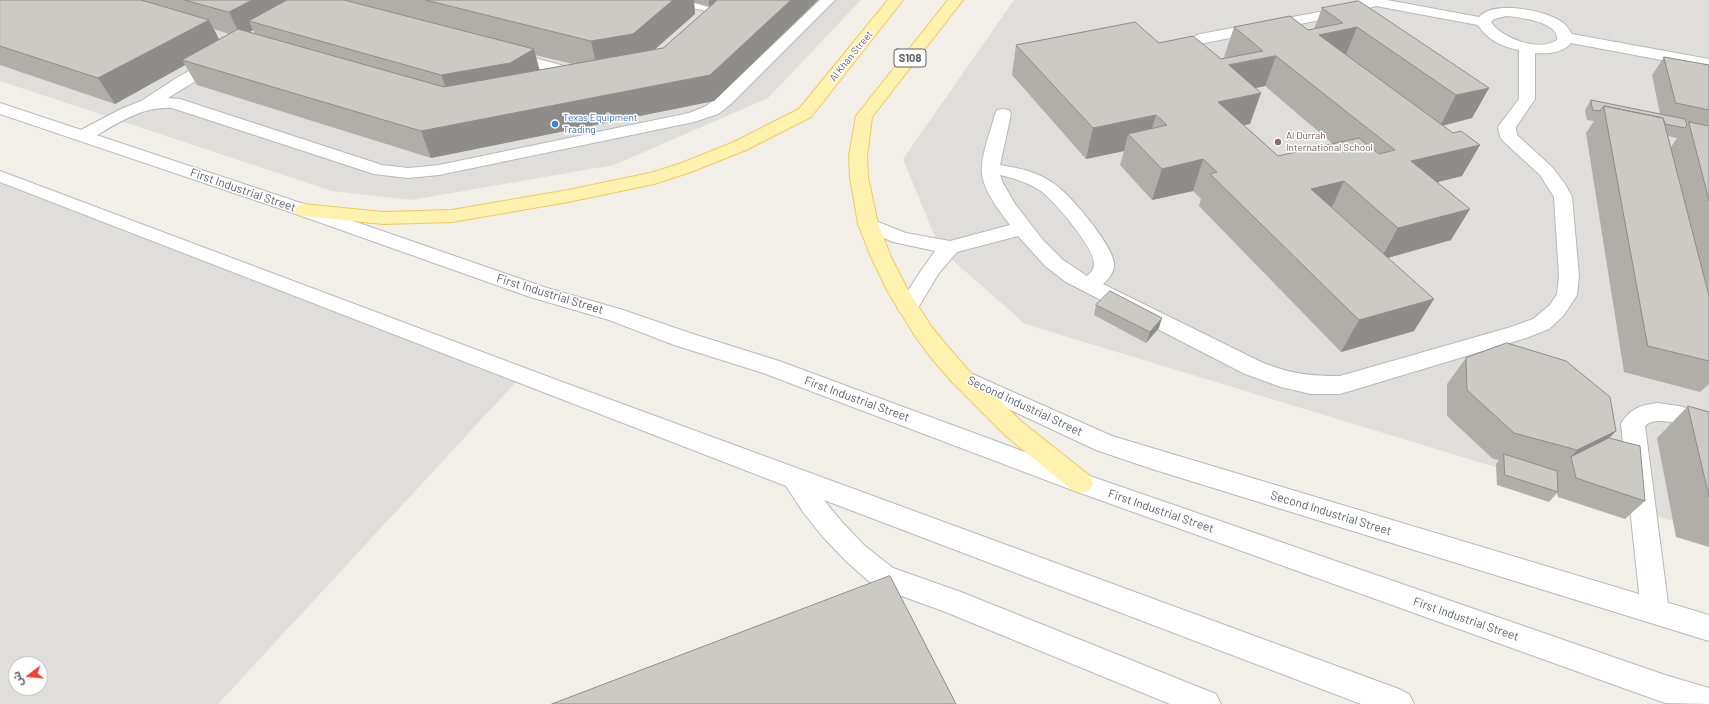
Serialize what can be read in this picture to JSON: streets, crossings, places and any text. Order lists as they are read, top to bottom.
{
  "streets": {
    "main road": [
      "Al Khan Street",
      "S108",
      "First Industrial Street",
      "Second Industrial Street"
    ]
  },
  "crossings": [
    ["Al Khan Street", "First Industrial Street"]
  ],
  "places": ["Texas Equipment Trading", "Al Durrah International School"],
  "north": "left"
}
